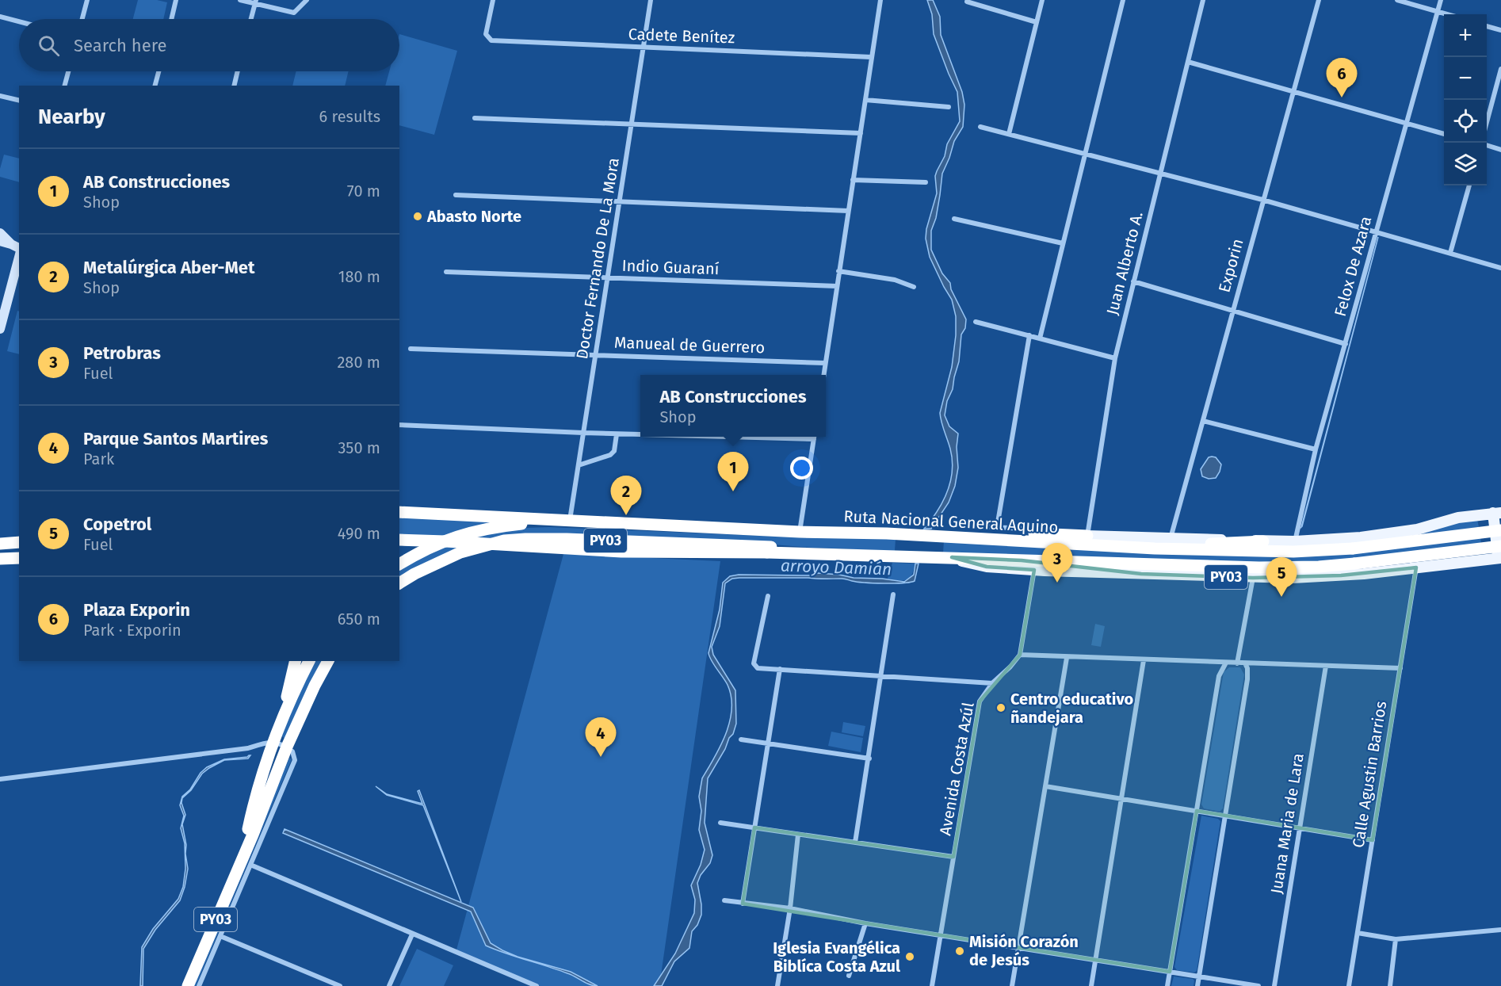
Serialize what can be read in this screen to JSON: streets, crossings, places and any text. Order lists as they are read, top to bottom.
{
  "streets": {
    "highway": ["Ruta Nacional General Aquino", "PY03"],
    "street": [
      "Cadete Benítez",
      "Doctor Fernando De La Mora",
      "Juan Alberto A.",
      "Exporin",
      "Felox De Azara",
      "Indio Guaraní",
      "Manueal de Guerrero",
      "Avenida Costa Azúl",
      "Calle Agustin Barrios",
      "Juana Maria de Lara"
    ]
  },
  "crossings": [
    ["Cadete Benítez", "Doctor Fernando De La Mora"],
    ["Doctor Fernando De La Mora", "Indio Guaraní"],
    ["Doctor Fernando De La Mora", "Manueal de Guerrero"],
    ["Doctor Fernando De La Mora", "Ruta Nacional General Aquino"],
    ["Doctor Fernando De La Mora", "PY03"],
    ["Juan Alberto A.", "PY03"],
    ["Exporin", "PY03"],
    ["Felox De Azara", "PY03"],
    ["Ruta Nacional General Aquino", "PY03"],
    ["PY03", "Calle Agustin Barrios"]
  ],
  "water": ["arroyo Damián"],
  "places": [
    "Abasto Norte",
    "Centro educativo ñandejara",
    "Misión Corazón de Jesús",
    "Iglesia Evangélica Biblíca Costa Azul"
  ],
  "page": {
    "map_buttons": ["+", "−"],
    "search": "Search here",
    "pins": [
      "6",
      "1",
      "2",
      "3",
      "5",
      "4"
    ],
    "heading": ["Nearby", "6 results"],
    "list": [
      {
        "mark": "1",
        "name": "AB Construcciones",
        "note": "Shop",
        "value": "70 m"
      },
      {
        "mark": "2",
        "name": "Metalúrgica Aber-Met",
        "note": "Shop",
        "value": "180 m"
      },
      {
        "mark": "3",
        "name": "Petrobras",
        "note": "Fuel",
        "value": "280 m"
      },
      {
        "mark": "4",
        "name": "Parque Santos Martires",
        "note": "Park",
        "value": "350 m"
      },
      {
        "mark": "5",
        "name": "Copetrol",
        "note": "Fuel",
        "value": "490 m"
      },
      {
        "mark": "6",
        "name": "Plaza Exporin",
        "note": "Park · Exporin",
        "value": "650 m"
      }
    ],
    "popup": ["AB Construcciones", "Shop"]
  }
}
